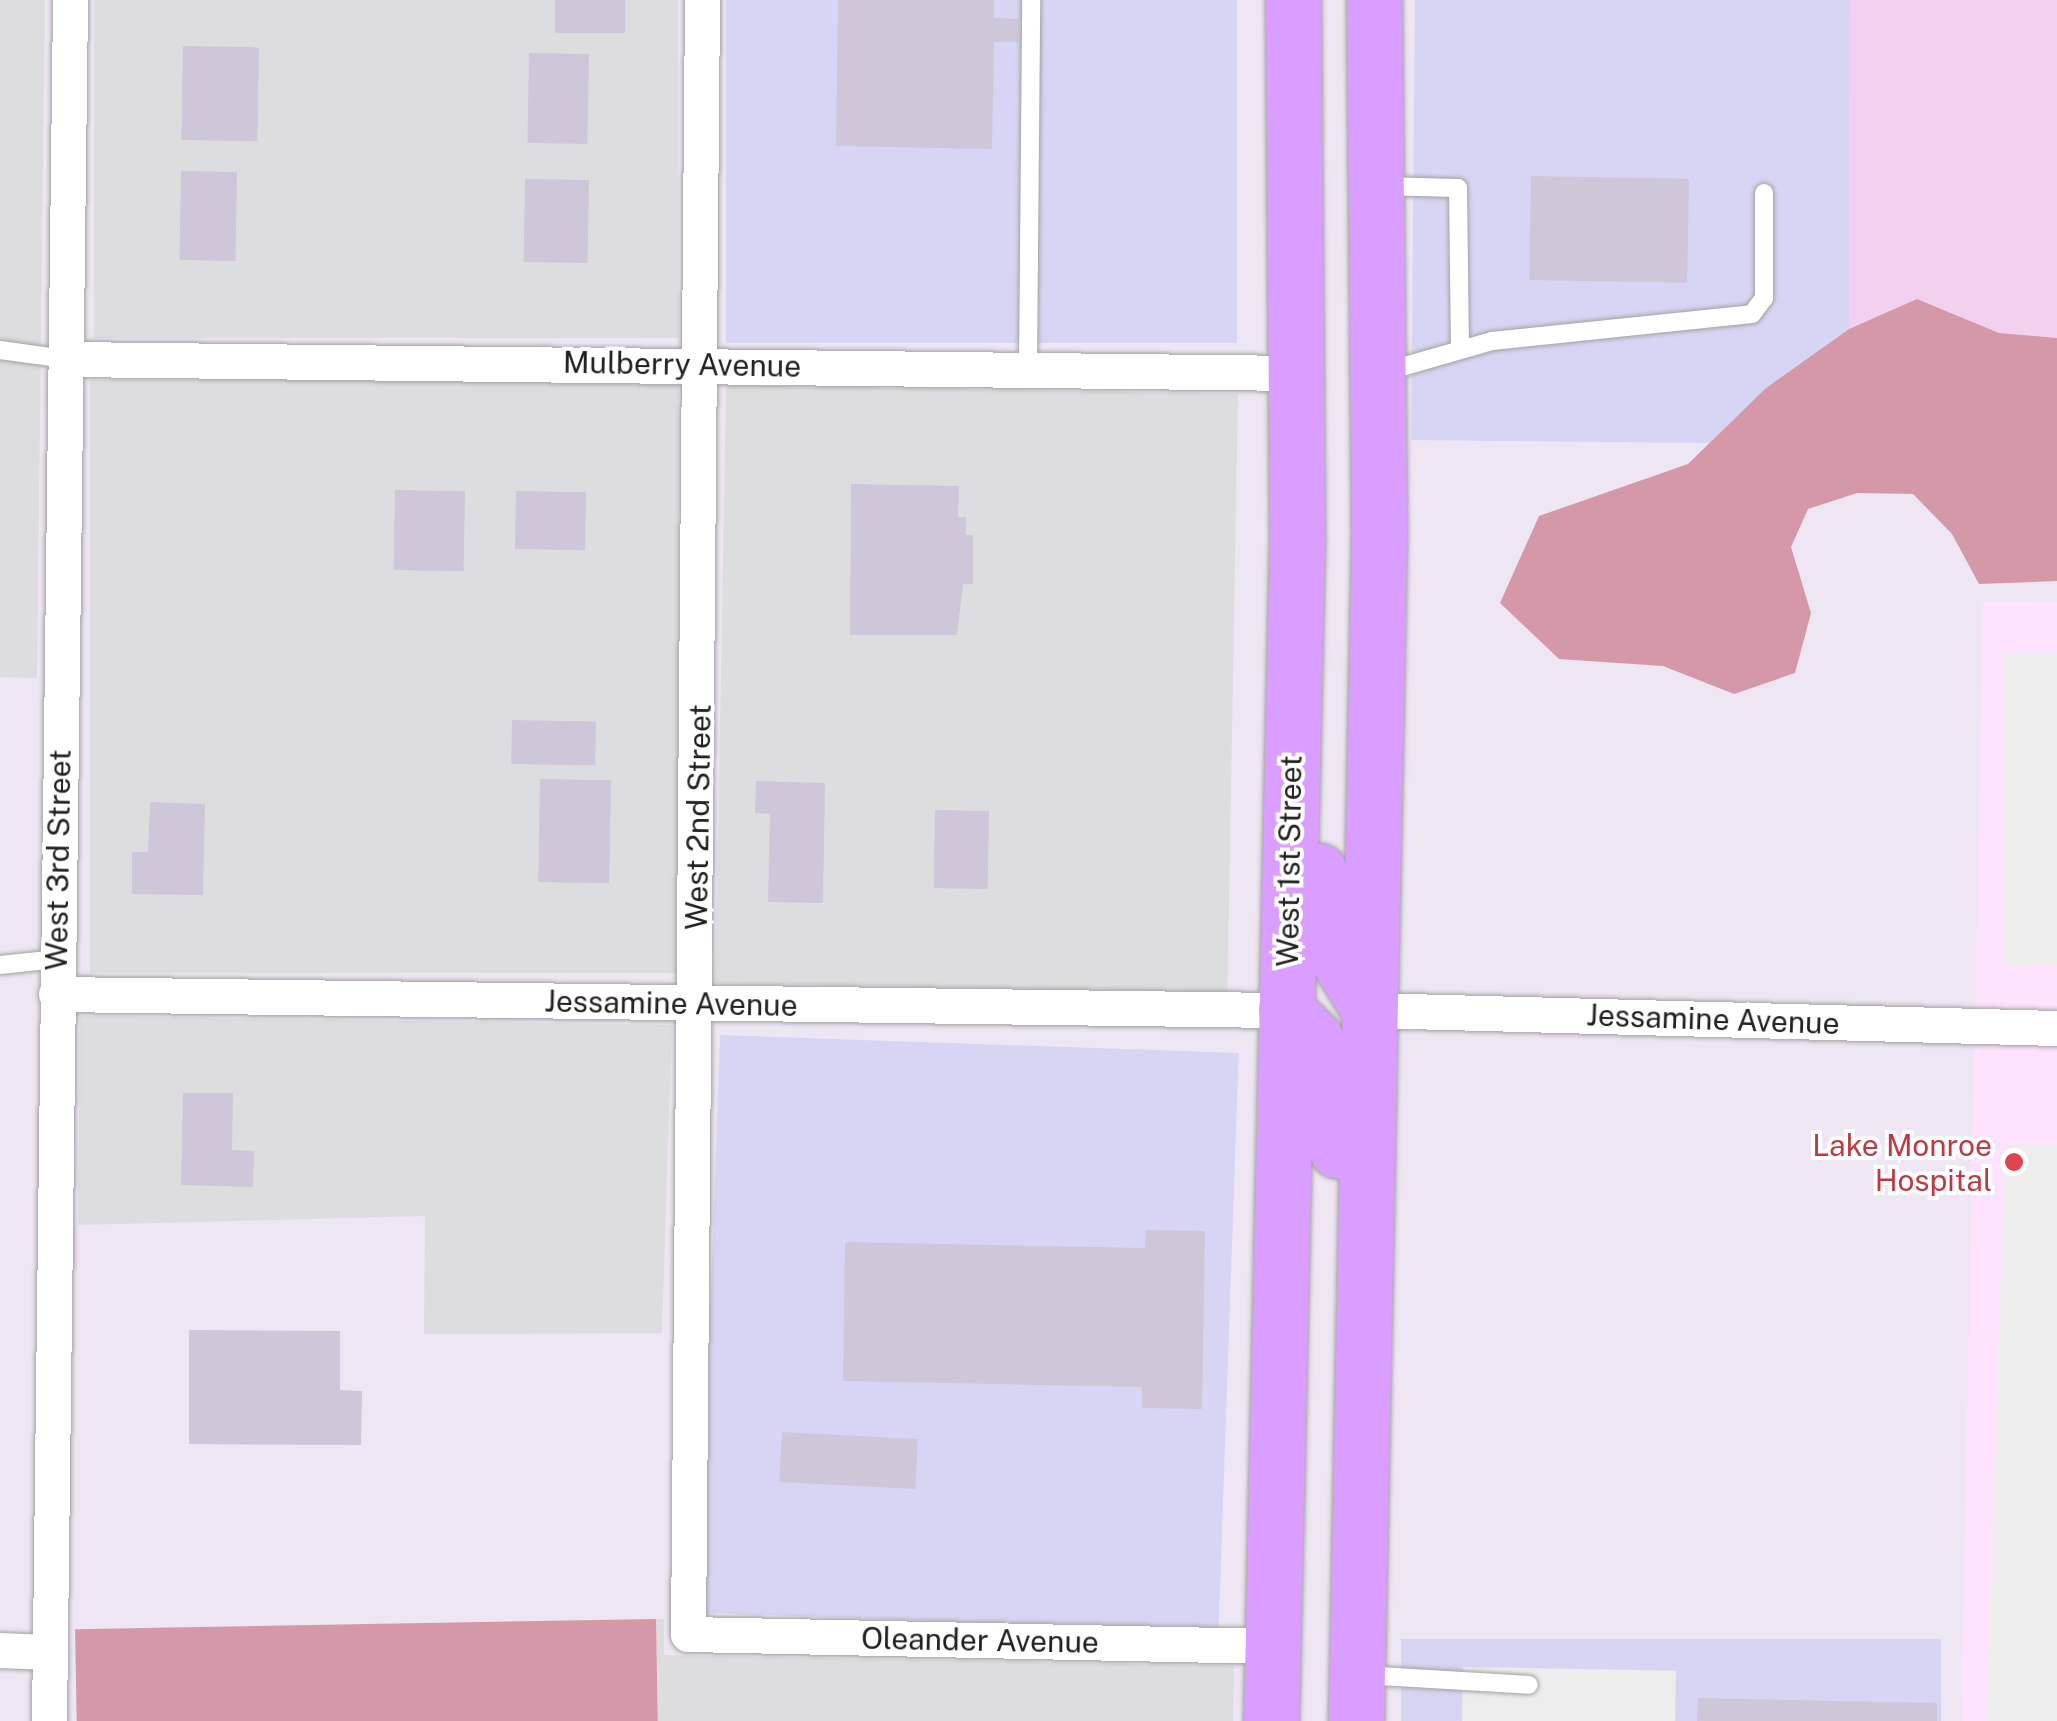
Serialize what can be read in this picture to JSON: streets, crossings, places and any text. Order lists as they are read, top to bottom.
{
  "streets": {
    "main road": ["West 1st Street"],
    "street": [
      "Mulberry Avenue",
      "West 2nd Street",
      "West 3rd Street",
      "Jessamine Avenue",
      "Oleander Avenue"
    ]
  },
  "crossings": [
    ["Mulberry Avenue", "West 2nd Street"],
    ["Mulberry Avenue", "West 3rd Street"],
    ["Mulberry Avenue", "West 1st Street"],
    ["West 2nd Street", "Jessamine Avenue"],
    ["West 2nd Street", "Oleander Avenue"],
    ["West 3rd Street", "Jessamine Avenue"],
    ["West 1st Street", "Jessamine Avenue"],
    ["West 1st Street", "Oleander Avenue"]
  ],
  "places": ["Lake Monroe Hospital"]
}
